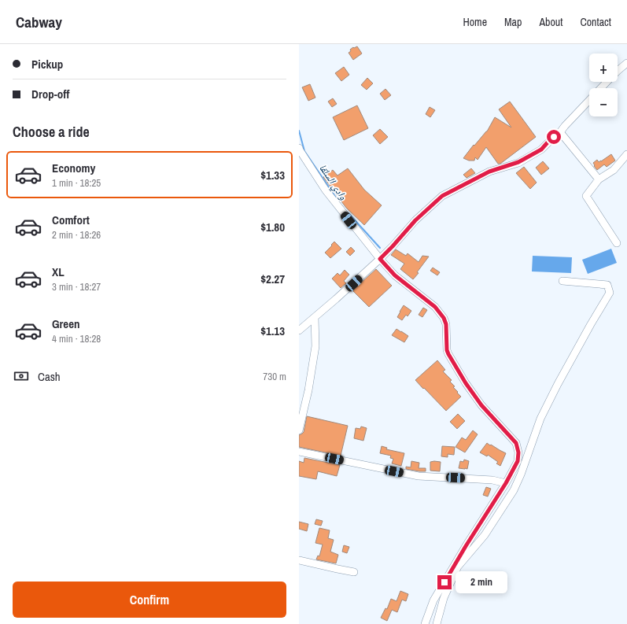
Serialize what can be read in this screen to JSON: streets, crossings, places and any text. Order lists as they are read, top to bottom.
{
  "water": ["وادي السلقا"],
  "page": {
    "header": "Cabway",
    "nav": [
      "Home",
      "Map",
      "About",
      "Contact"
    ],
    "banner": ["Pickup", "Drop-off"],
    "map_buttons": ["+", "−"],
    "heading": "Choose a ride",
    "list": [
      {
        "name": "Economy",
        "note": "1 min · 18:25",
        "value": "$1.33"
      },
      {
        "name": "Comfort",
        "note": "2 min · 18:26",
        "value": "$1.80"
      },
      {
        "name": "XL",
        "note": "3 min · 18:27",
        "value": "$2.27"
      },
      {
        "name": "Green",
        "note": "4 min · 18:28",
        "value": "$1.13"
      }
    ],
    "pay": ["Cash", "730 m"],
    "bubble": "2 min",
    "buttons": "Confirm"
  }
}
